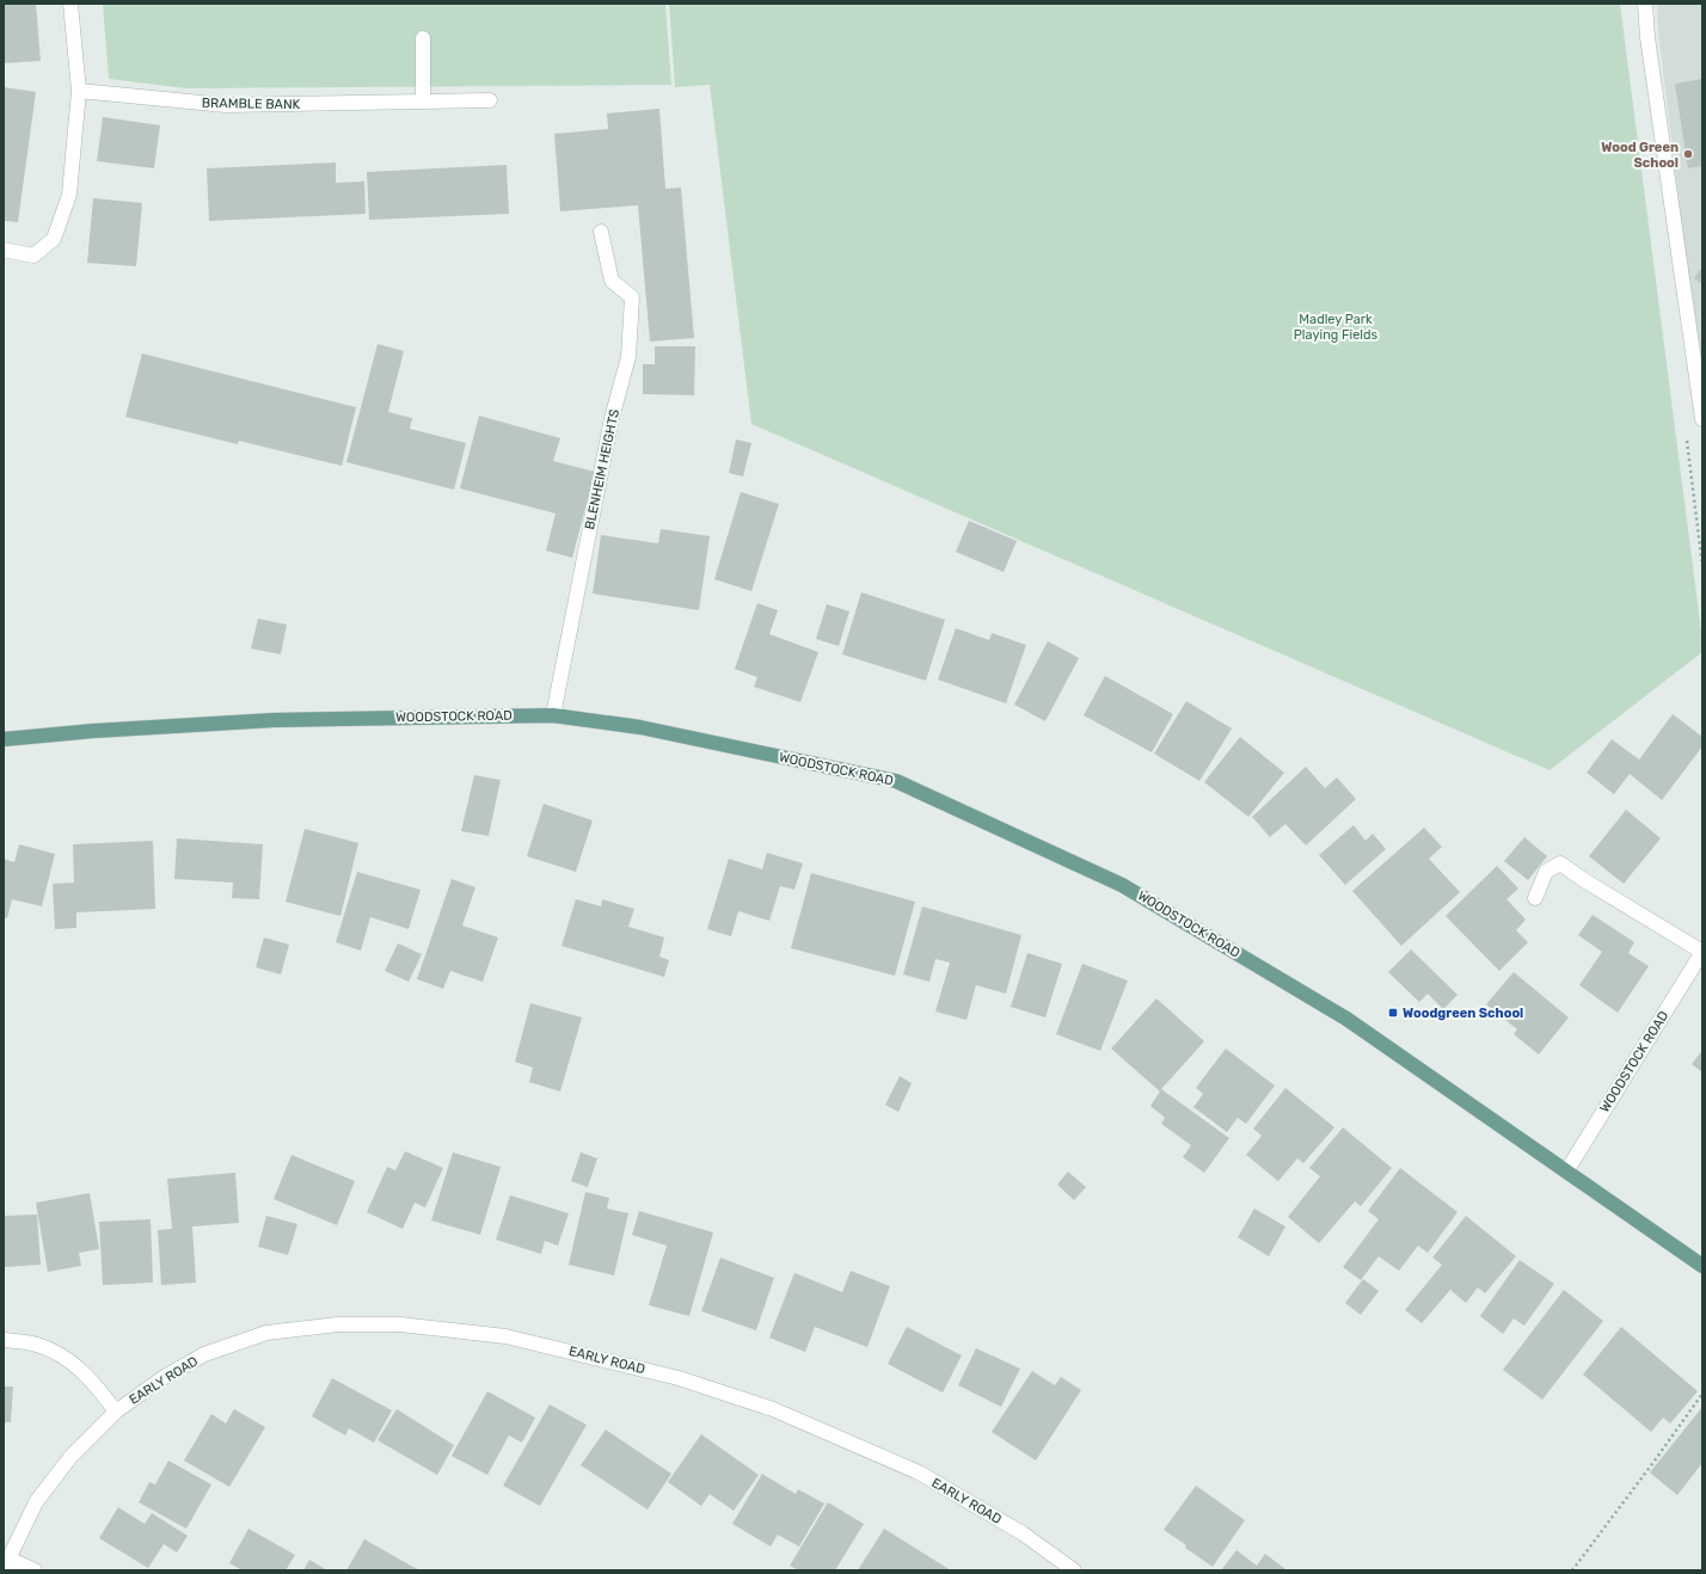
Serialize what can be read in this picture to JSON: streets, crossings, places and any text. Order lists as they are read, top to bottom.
{
  "streets": {
    "main road": ["WOODSTOCK ROAD"],
    "street": ["BRAMBLE BANK", "BLENHEIM HEIGHTS", "EARLY ROAD"]
  },
  "crossings": [
    ["BLENHEIM HEIGHTS", "WOODSTOCK ROAD"]
  ],
  "parks": ["Madley Park Playing Fields"],
  "places": {
    "other": ["Wood Green School"],
    "transit": ["Woodgreen School"]
  }
}
